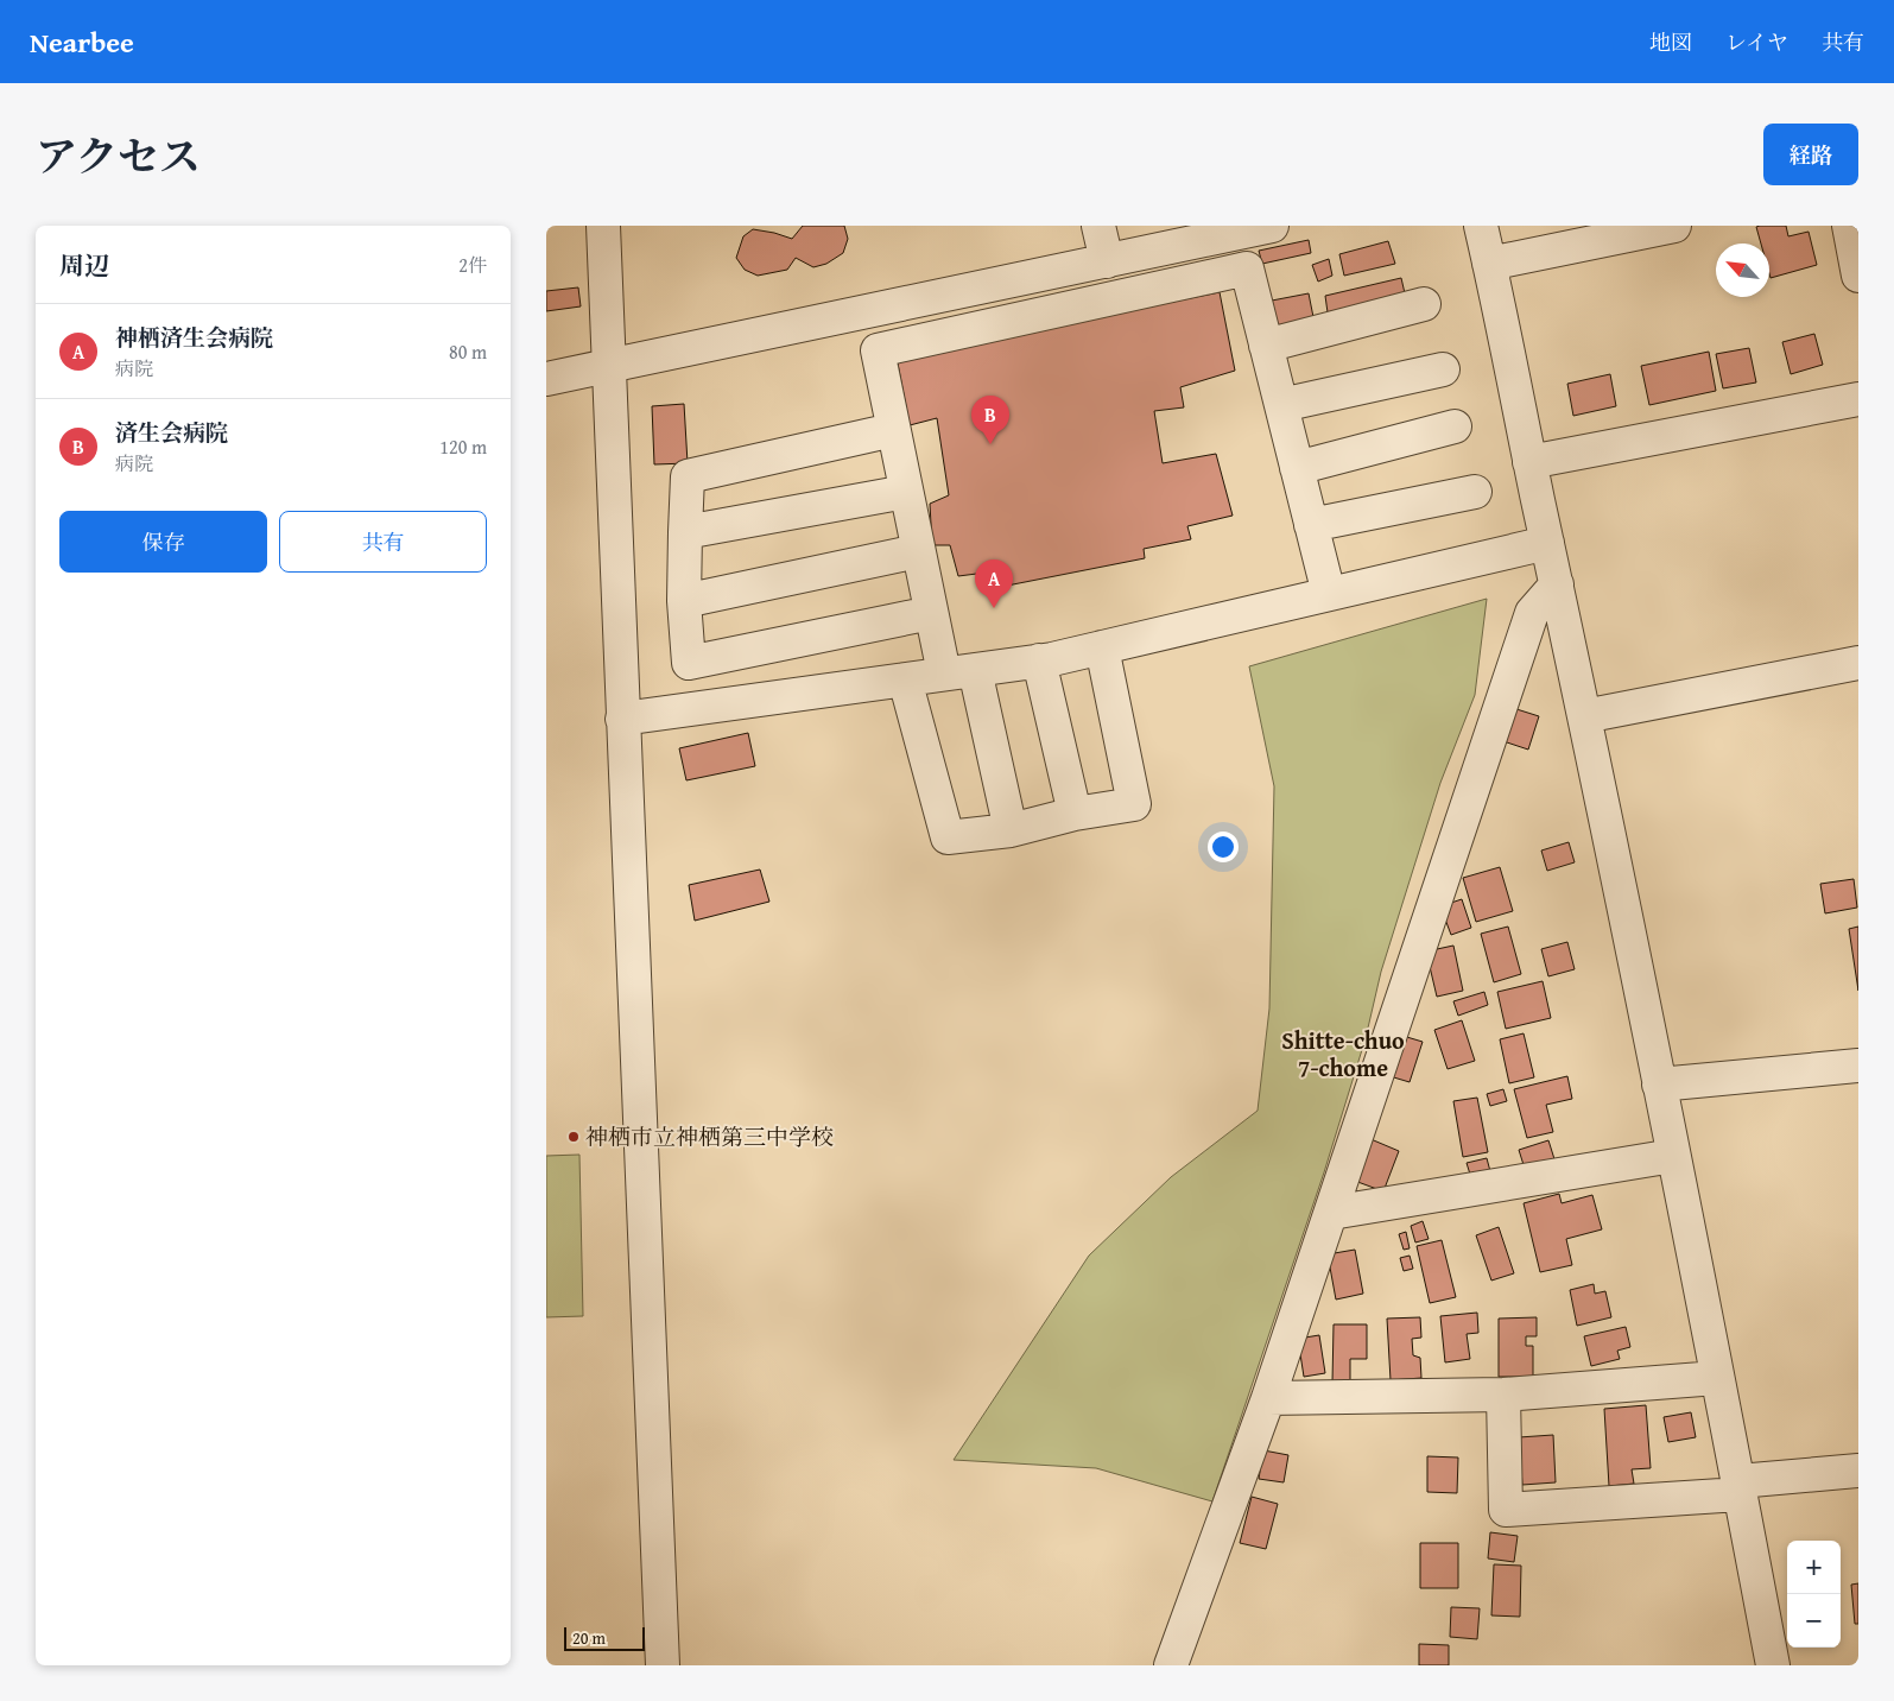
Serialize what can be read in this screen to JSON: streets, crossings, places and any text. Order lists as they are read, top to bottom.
{
  "districts": ["Shitte-chuo 7-chome"],
  "places": ["神栖市立神栖第三中学校"],
  "scale_bar": "20 m",
  "north": "top left",
  "page": {
    "header": "Nearbee",
    "nav": ["地図", "レイヤ", "共有"],
    "title": "アクセス",
    "buttons": [
      "経路",
      ["保存", "共有"]
    ],
    "heading": ["周辺", "2件"],
    "list": [
      {
        "mark": "A",
        "name": "神栖済生会病院",
        "note": "病院",
        "value": "80 m"
      },
      {
        "mark": "B",
        "name": "済生会病院",
        "note": "病院",
        "value": "120 m"
      }
    ],
    "pins": ["B", "A"],
    "map_buttons": ["+", "−"],
    "scale": "20 m"
  }
}
